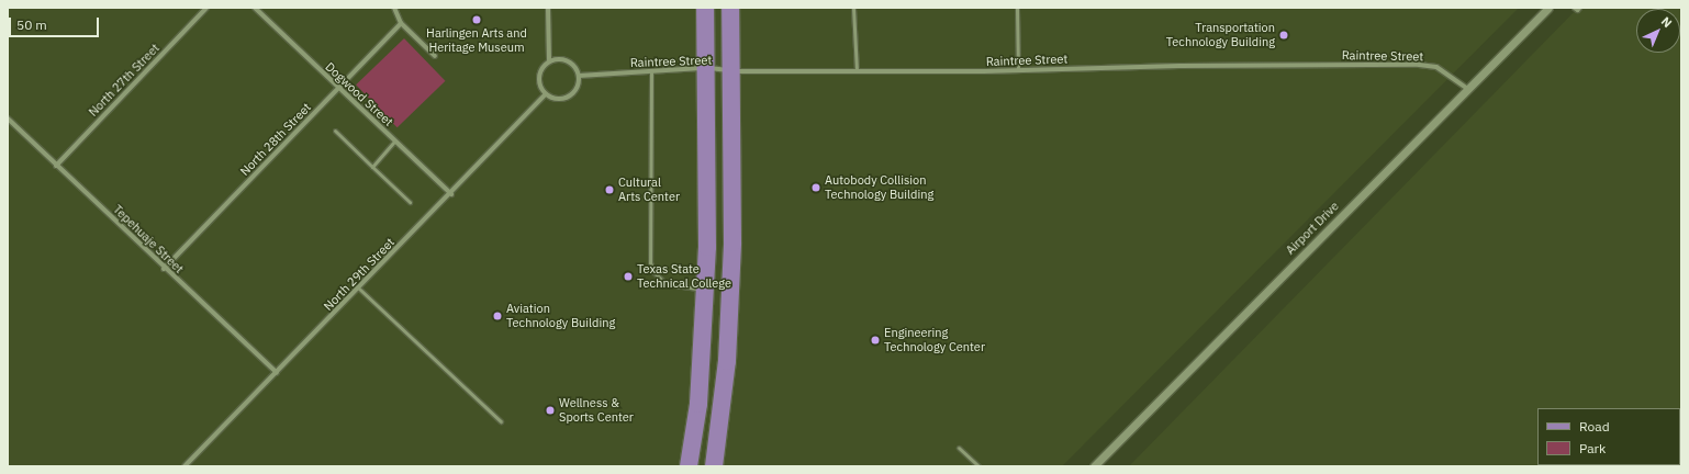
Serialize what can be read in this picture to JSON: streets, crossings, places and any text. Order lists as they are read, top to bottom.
{
  "streets": {
    "street": [
      "Raintree Street",
      "North 27th Street",
      "Dogwood Street",
      "North 28th Street",
      "Airport Drive",
      "Tepehuaje Street",
      "North 29th Street"
    ]
  },
  "crossings": [
    ["Raintree Street", "Airport Drive"],
    ["Raintree Street", "North 29th Street"],
    ["North 27th Street", "Tepehuaje Street"],
    ["Dogwood Street", "North 28th Street"],
    ["Dogwood Street", "North 29th Street"],
    ["North 28th Street", "Tepehuaje Street"],
    ["Tepehuaje Street", "North 29th Street"]
  ],
  "places": [
    "Harlingen Arts and Heritage Museum",
    "Transportation Technology Building",
    "Autobody Collision Technology Building",
    "Cultural Arts Center",
    "Texas State Technical College",
    "Aviation Technology Building",
    "Engineering Technology Center",
    "Wellness & Sports Center"
  ],
  "legend": ["Road", "Park"],
  "scale_bar": "50 m",
  "north": "top right"
}
